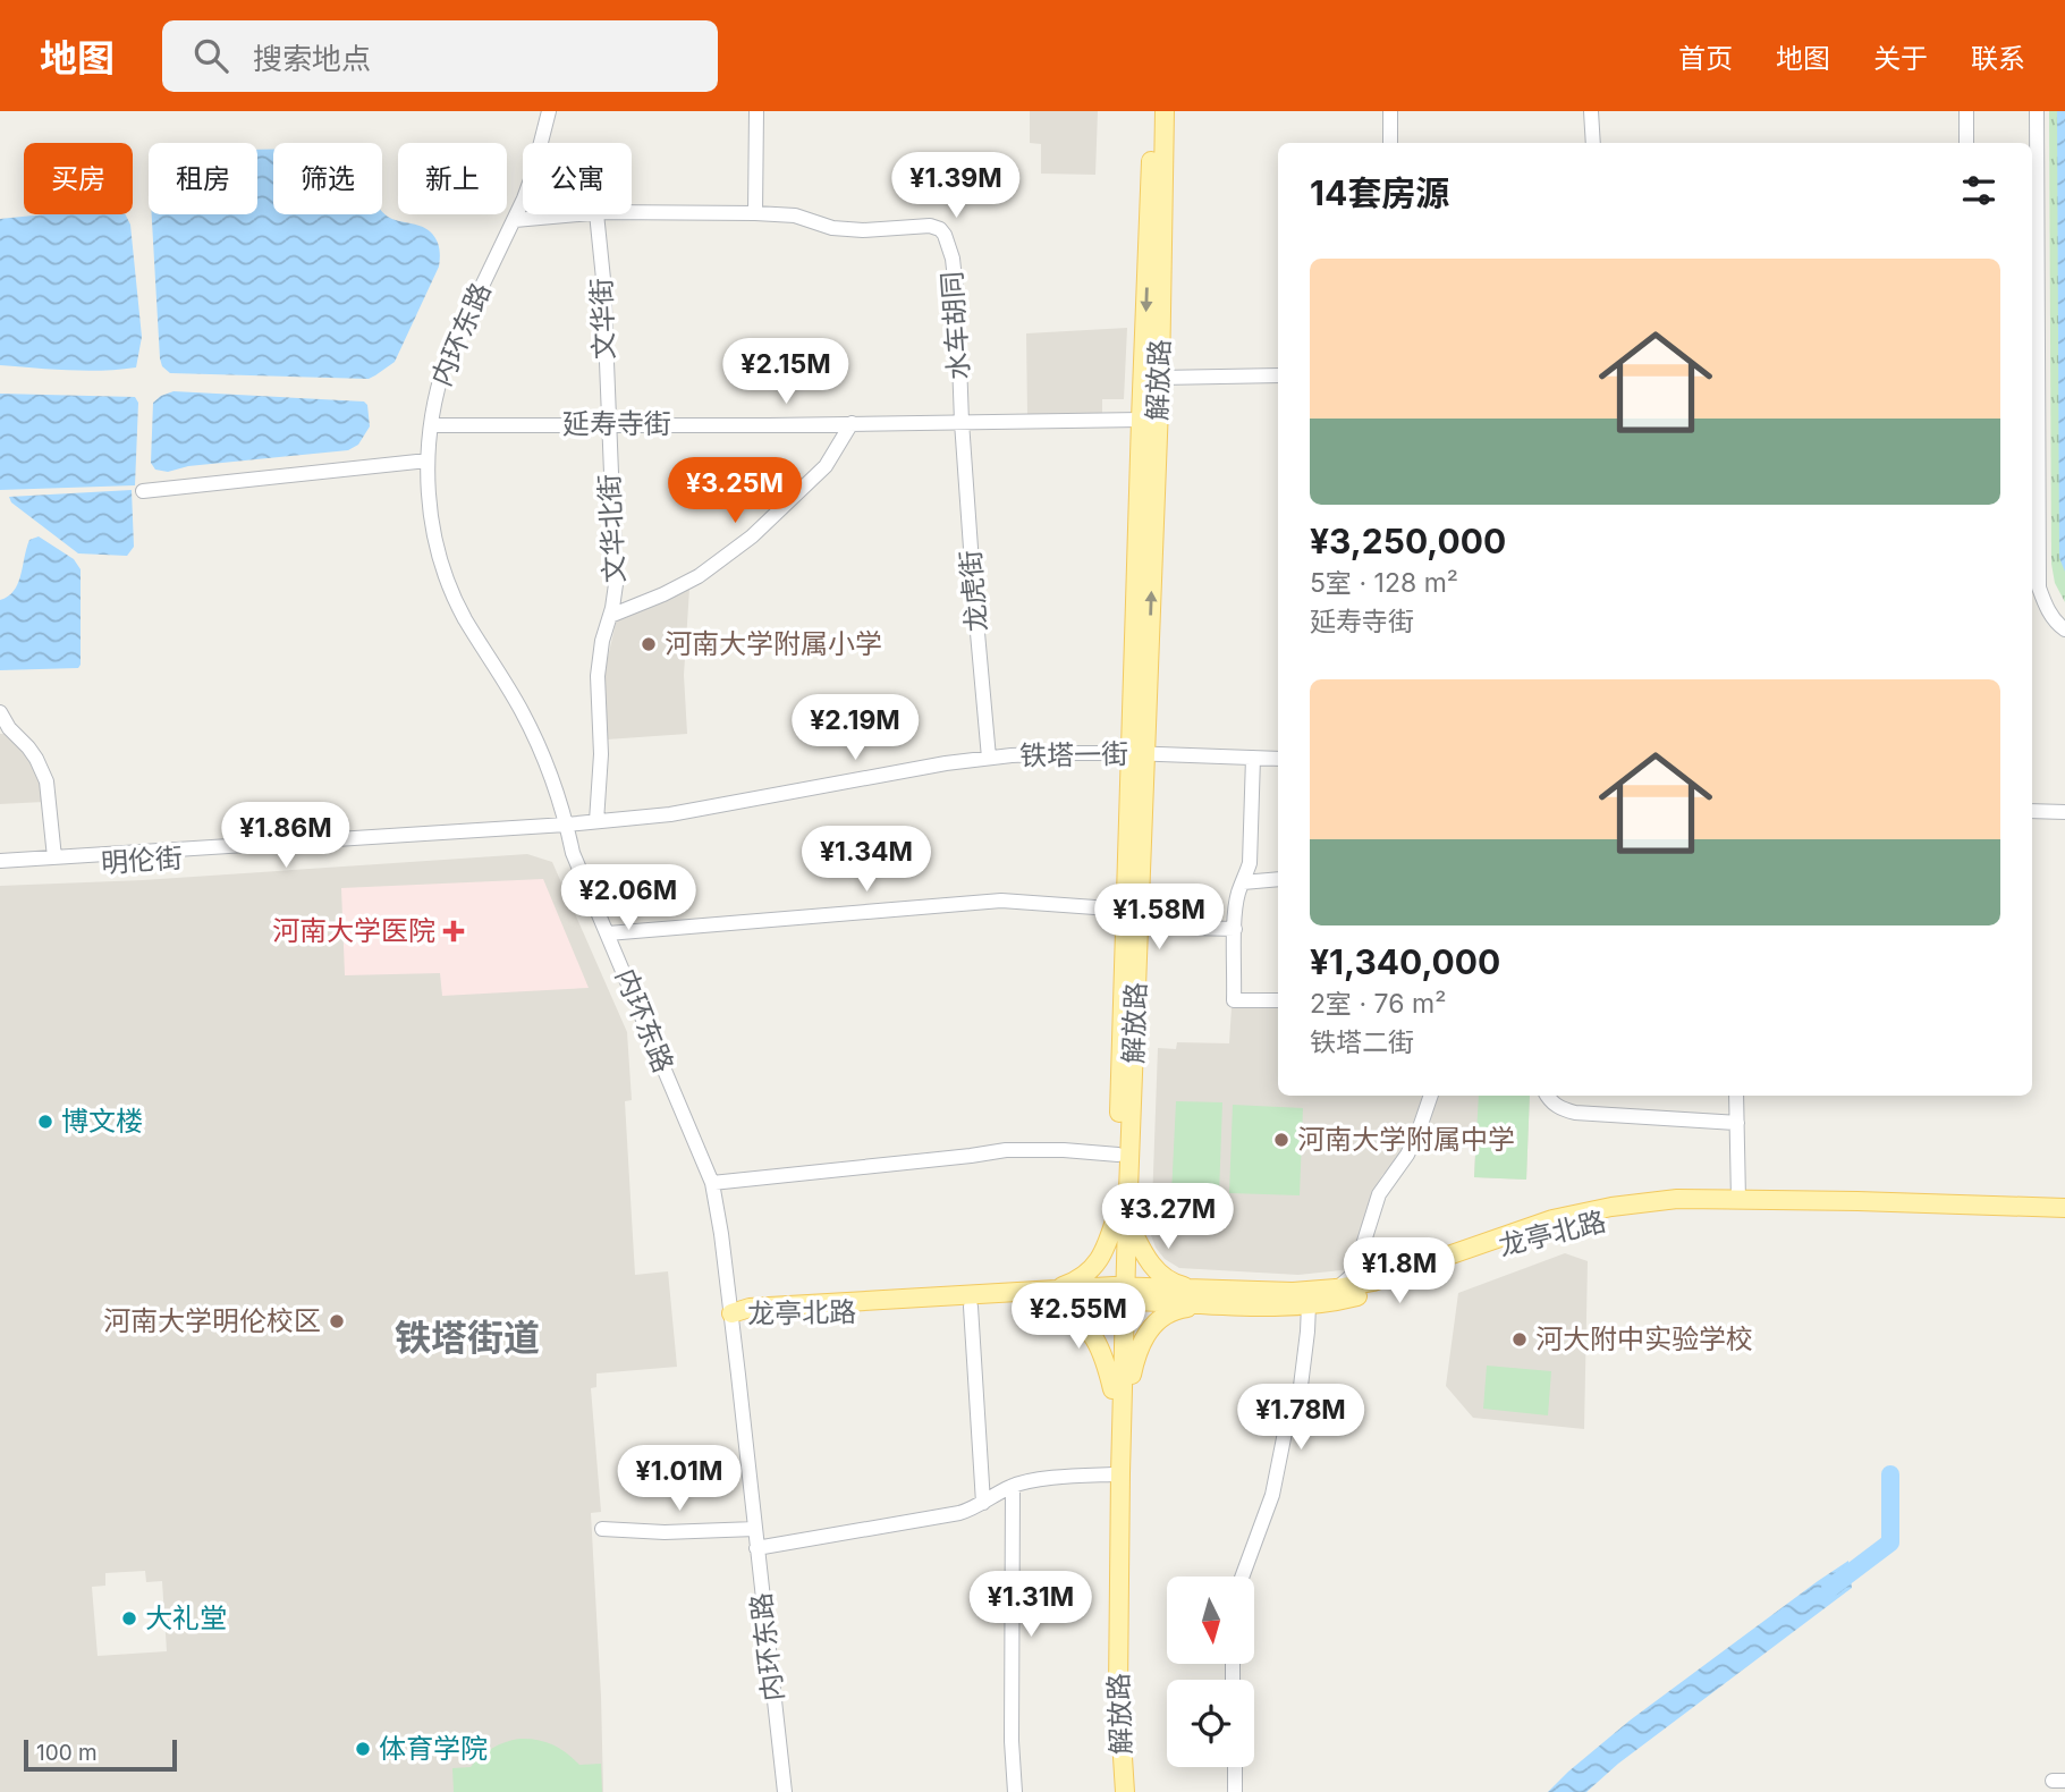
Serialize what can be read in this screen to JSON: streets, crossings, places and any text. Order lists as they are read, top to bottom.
{
  "streets": {
    "main road": ["解放路", "龙亭北路"],
    "street": [
      "文华街",
      "水车胡同",
      "内环东路",
      "延寿寺街",
      "文华北街",
      "龙虎街",
      "铁塔一街",
      "明伦街"
    ]
  },
  "crossings": [
    ["文华街", "延寿寺街"],
    ["文华街", "文华北街"],
    ["水车胡同", "延寿寺街"],
    ["水车胡同", "龙虎街"],
    ["内环东路", "延寿寺街"],
    ["内环东路", "铁塔一街"],
    ["内环东路", "明伦街"],
    ["内环东路", "龙亭北路"],
    ["解放路", "延寿寺街"],
    ["解放路", "铁塔一街"],
    ["解放路", "龙亭北路"],
    ["延寿寺街", "文华北街"],
    ["延寿寺街", "龙虎街"],
    ["文华北街", "铁塔一街"],
    ["龙虎街", "铁塔一街"],
    ["铁塔一街", "明伦街"]
  ],
  "districts": ["铁塔街道"],
  "places": {
    "other": [
      "河南大学附属小学",
      "博文楼",
      "河南大学附属中学",
      "河南大学明伦校区",
      "河大附中实验学校",
      "大礼堂",
      "体育学院"
    ],
    "health": ["河南大学医院"]
  },
  "scale_bar": "100 m",
  "north": "bottom",
  "page": {
    "header": "地图",
    "search": "搜索地点",
    "nav": [
      "首页",
      "地图",
      "关于",
      "联系"
    ],
    "chip": [
      "买房",
      "租房",
      "筛选",
      "新上",
      "公寓"
    ],
    "heading": "14套房源",
    "price": [
      "¥1.39M",
      "¥2.15M",
      "¥3.25M",
      "¥2.19M",
      "¥1.86M",
      "¥1.34M",
      "¥2.06M",
      "¥1.58M",
      "¥3.27M",
      "¥1.8M",
      "¥2.55M",
      "¥1.78M",
      "¥1.01M",
      "¥1.31M"
    ],
    "list": [
      {
        "name": "¥3,250,000",
        "note": "5室 · 128 m² · 延寿寺街"
      },
      {
        "name": "¥1,340,000",
        "note": "2室 · 76 m² · 铁塔二街"
      }
    ],
    "scale": "100 m"
  }
}
